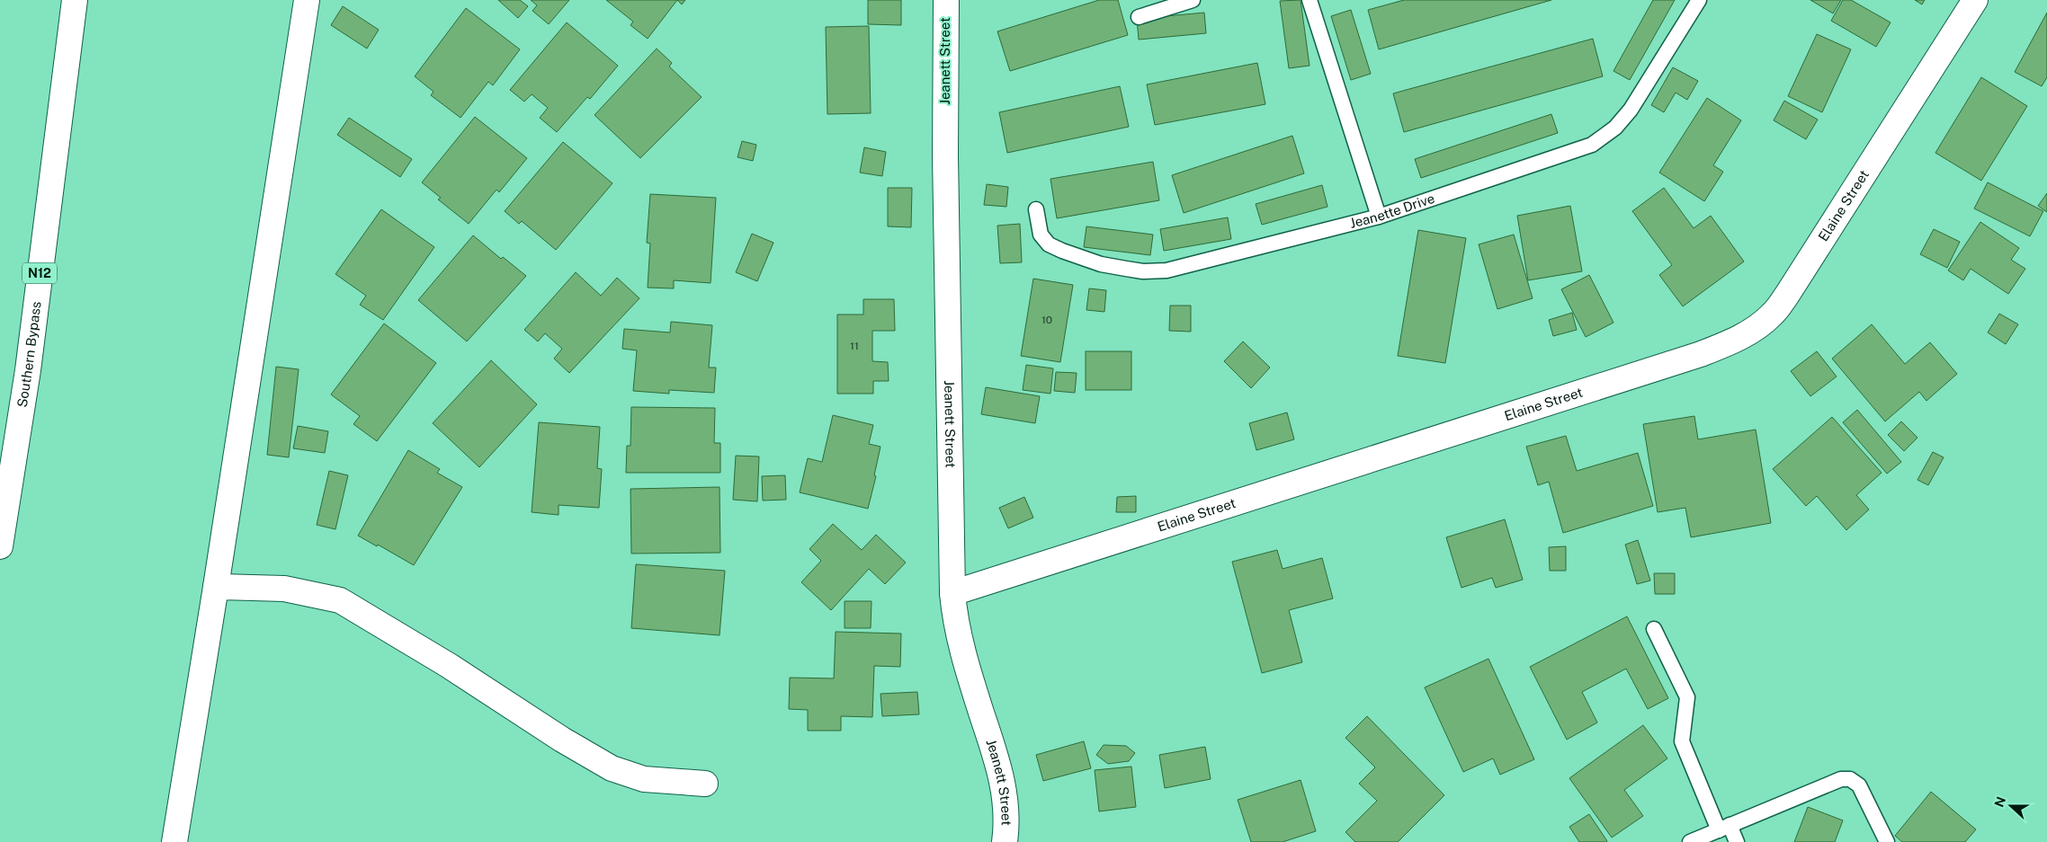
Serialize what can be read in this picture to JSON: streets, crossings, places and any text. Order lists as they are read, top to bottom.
{
  "streets": {
    "main road": [
      "Jeanett Street",
      "Elaine Street",
      "N12",
      "Southern Bypass"
    ],
    "lane": ["Jeanette Drive"]
  },
  "crossings": [
    ["Jeanett Street", "Elaine Street"]
  ],
  "house_numbers": ["10", "11"],
  "north": "left"
}
